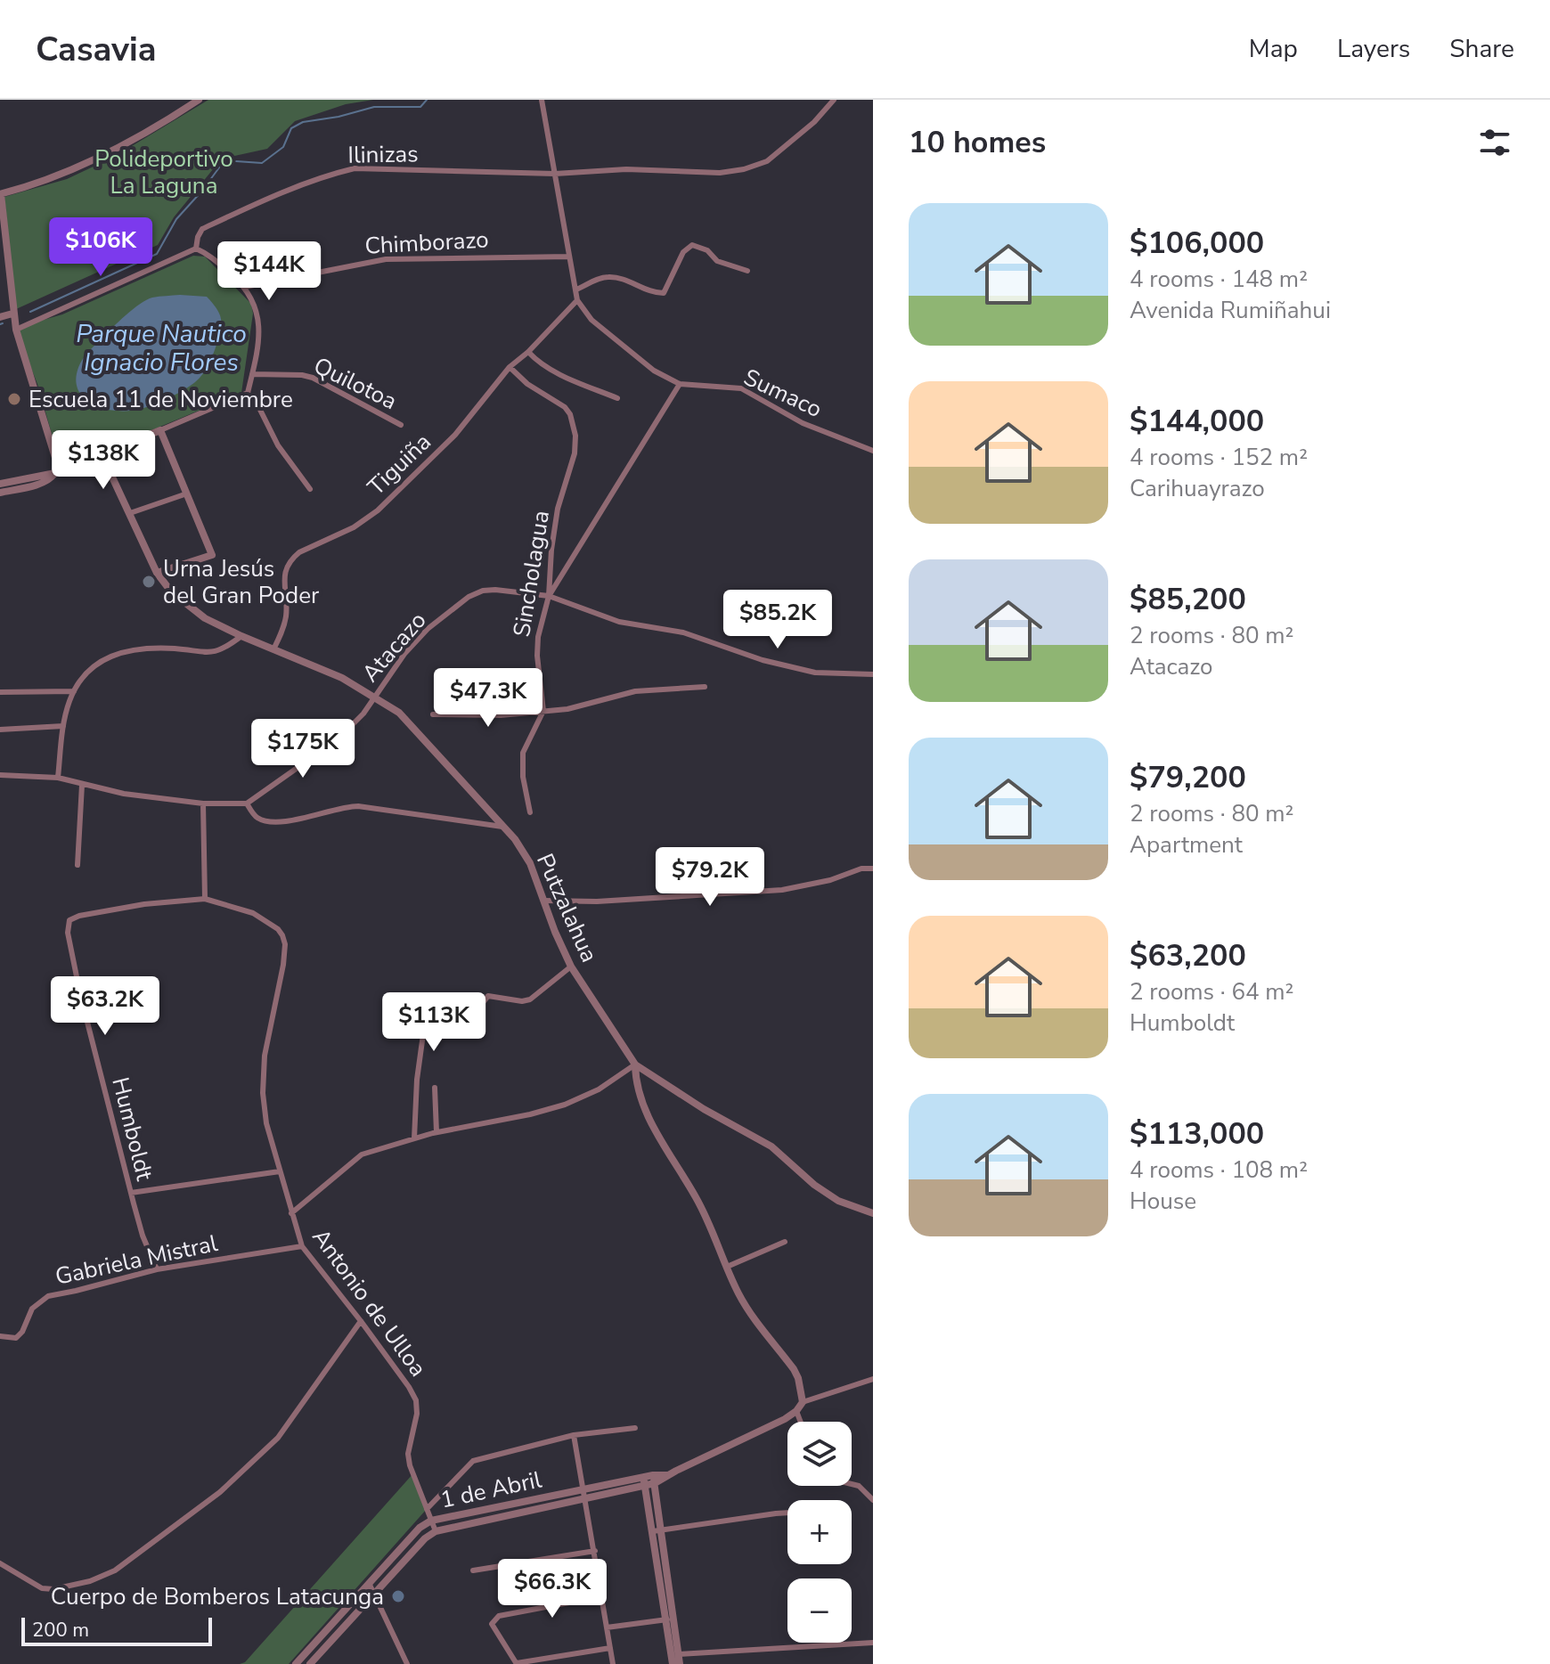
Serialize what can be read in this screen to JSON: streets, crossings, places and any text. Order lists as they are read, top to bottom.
{
  "streets": {
    "street": [
      "Ilinizas",
      "Chimborazo",
      "Quilotoa",
      "Sumaco",
      "Tiguiña",
      "Sincholagua",
      "Atacazo",
      "Putzalahua",
      "Humboldt",
      "Gabriela Mistral",
      "Antonio de Ulloa",
      "1 de Abril"
    ]
  },
  "crossings": [
    ["Sumaco", "Tiguiña"],
    ["Tiguiña", "Sincholagua"],
    ["Tiguiña", "Putzalahua"],
    ["Sincholagua", "Atacazo"],
    ["Atacazo", "Putzalahua"],
    ["Humboldt", "Gabriela Mistral"],
    ["Humboldt", "Antonio de Ulloa"],
    ["Gabriela Mistral", "Antonio de Ulloa"],
    ["Antonio de Ulloa", "1 de Abril"]
  ],
  "water": ["Parque Nautico Ignacio Flores"],
  "parks": ["Polideportivo La Laguna"],
  "places": ["Escuela 11 de Noviembre", "Urna Jesús del Gran Poder", "Cuerpo de Bomberos Latacunga"],
  "scale_bar": "200 m",
  "page": {
    "header": "Casavia",
    "nav": ["Map", "Layers", "Share"],
    "heading": "10 homes",
    "list": [
      {
        "name": "$106,000",
        "note": "4 rooms · 148 m² · Avenida Rumiñahui"
      },
      {
        "name": "$144,000",
        "note": "4 rooms · 152 m² · Carihuayrazo"
      },
      {
        "name": "$85,200",
        "note": "2 rooms · 80 m² · Atacazo"
      },
      {
        "name": "$79,200",
        "note": "2 rooms · 80 m² · Apartment"
      },
      {
        "name": "$63,200",
        "note": "2 rooms · 64 m² · Humboldt"
      },
      {
        "name": "$113,000",
        "note": "4 rooms · 108 m² · House"
      }
    ],
    "price": [
      "$106K",
      "$144K",
      "$138K",
      "$85.2K",
      "$47.3K",
      "$175K",
      "$79.2K",
      "$63.2K",
      "$113K",
      "$66.3K"
    ],
    "map_buttons": ["+", "−"],
    "scale": "200 m"
  }
}
